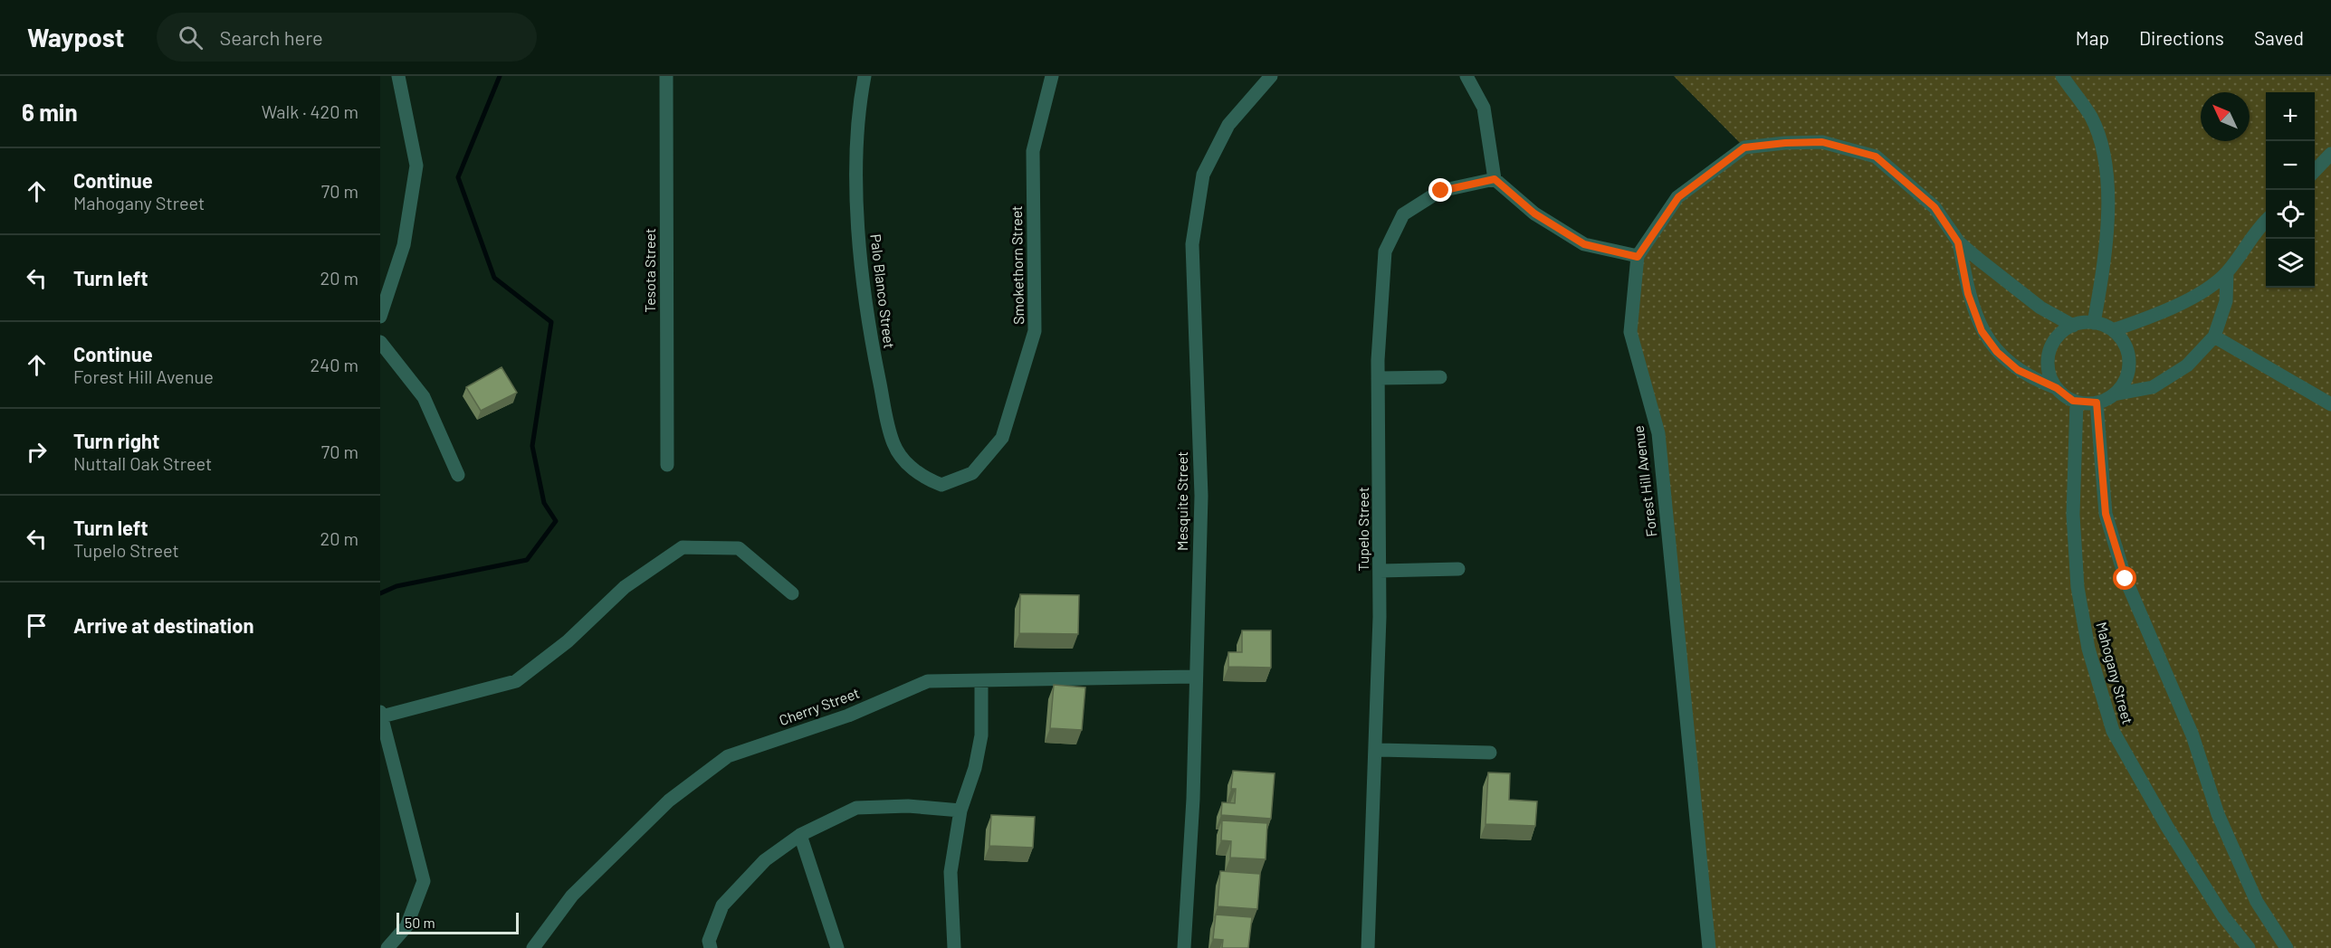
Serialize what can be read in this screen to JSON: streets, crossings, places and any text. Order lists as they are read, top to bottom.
{
  "streets": {
    "street": [
      "Smokethorn Street",
      "Tesota Street",
      "Palo Blanco Street",
      "Forest Hill Avenue",
      "Mesquite Street",
      "Tupelo Street",
      "Mahogany Street",
      "Cherry Street"
    ]
  },
  "crossings": [
    ["Smokethorn Street", "Palo Blanco Street"],
    ["Forest Hill Avenue", "Mahogany Street"],
    ["Mesquite Street", "Cherry Street"]
  ],
  "scale_bar": "50 m",
  "north": "top left",
  "page": {
    "header": "Waypost",
    "search": "Search here",
    "nav": ["Map", "Directions", "Saved"],
    "heading": ["6 min", "Walk · 420 m"],
    "map_buttons": ["+", "−"],
    "list": [
      ["Continue", "Mahogany Street", "70 m"],
      ["Turn left", "20 m"],
      ["Continue", "Forest Hill Avenue", "240 m"],
      ["Turn right", "Nuttall Oak Street", "70 m"],
      ["Turn left", "Tupelo Street", "20 m"],
      "Arrive at destination"
    ],
    "scale": "50 m"
  }
}
